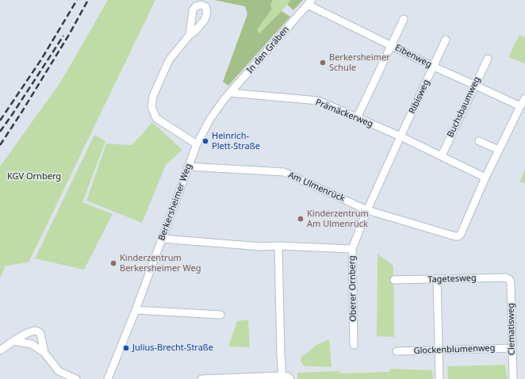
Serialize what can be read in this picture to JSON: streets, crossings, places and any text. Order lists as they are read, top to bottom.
{
  "streets": {
    "street": [
      "In den Gräben",
      "Eibenweg",
      "Ribisweg",
      "Buchsbaumweg",
      "Prämäckerweg",
      "Am Ulmenrück",
      "Berkersheimer Weg",
      "Tagetesweg",
      "Oberer Ornberg",
      "Clematisweg",
      "Glockenblumenweg"
    ]
  },
  "crossings": [
    ["In den Gräben", "Eibenweg"],
    ["In den Gräben", "Prämäckerweg"],
    ["In den Gräben", "Berkersheimer Weg"],
    ["Eibenweg", "Ribisweg"],
    ["Eibenweg", "Buchsbaumweg"],
    ["Ribisweg", "Prämäckerweg"],
    ["Buchsbaumweg", "Prämäckerweg"],
    ["Prämäckerweg", "Am Ulmenrück"],
    ["Am Ulmenrück", "Berkersheimer Weg"],
    ["Berkersheimer Weg", "Oberer Ornberg"],
    ["Tagetesweg", "Clematisweg"],
    ["Clematisweg", "Glockenblumenweg"]
  ],
  "parks": ["KGV Ornberg"],
  "places": [
    "Berkersheimer Schule",
    "Heinrich- Plett-Straße",
    "Kinderzentrum Am Ulmenrück",
    "Kinderzentrum Berkersheimer Weg",
    "Julius-Brecht-Straße"
  ]
}
